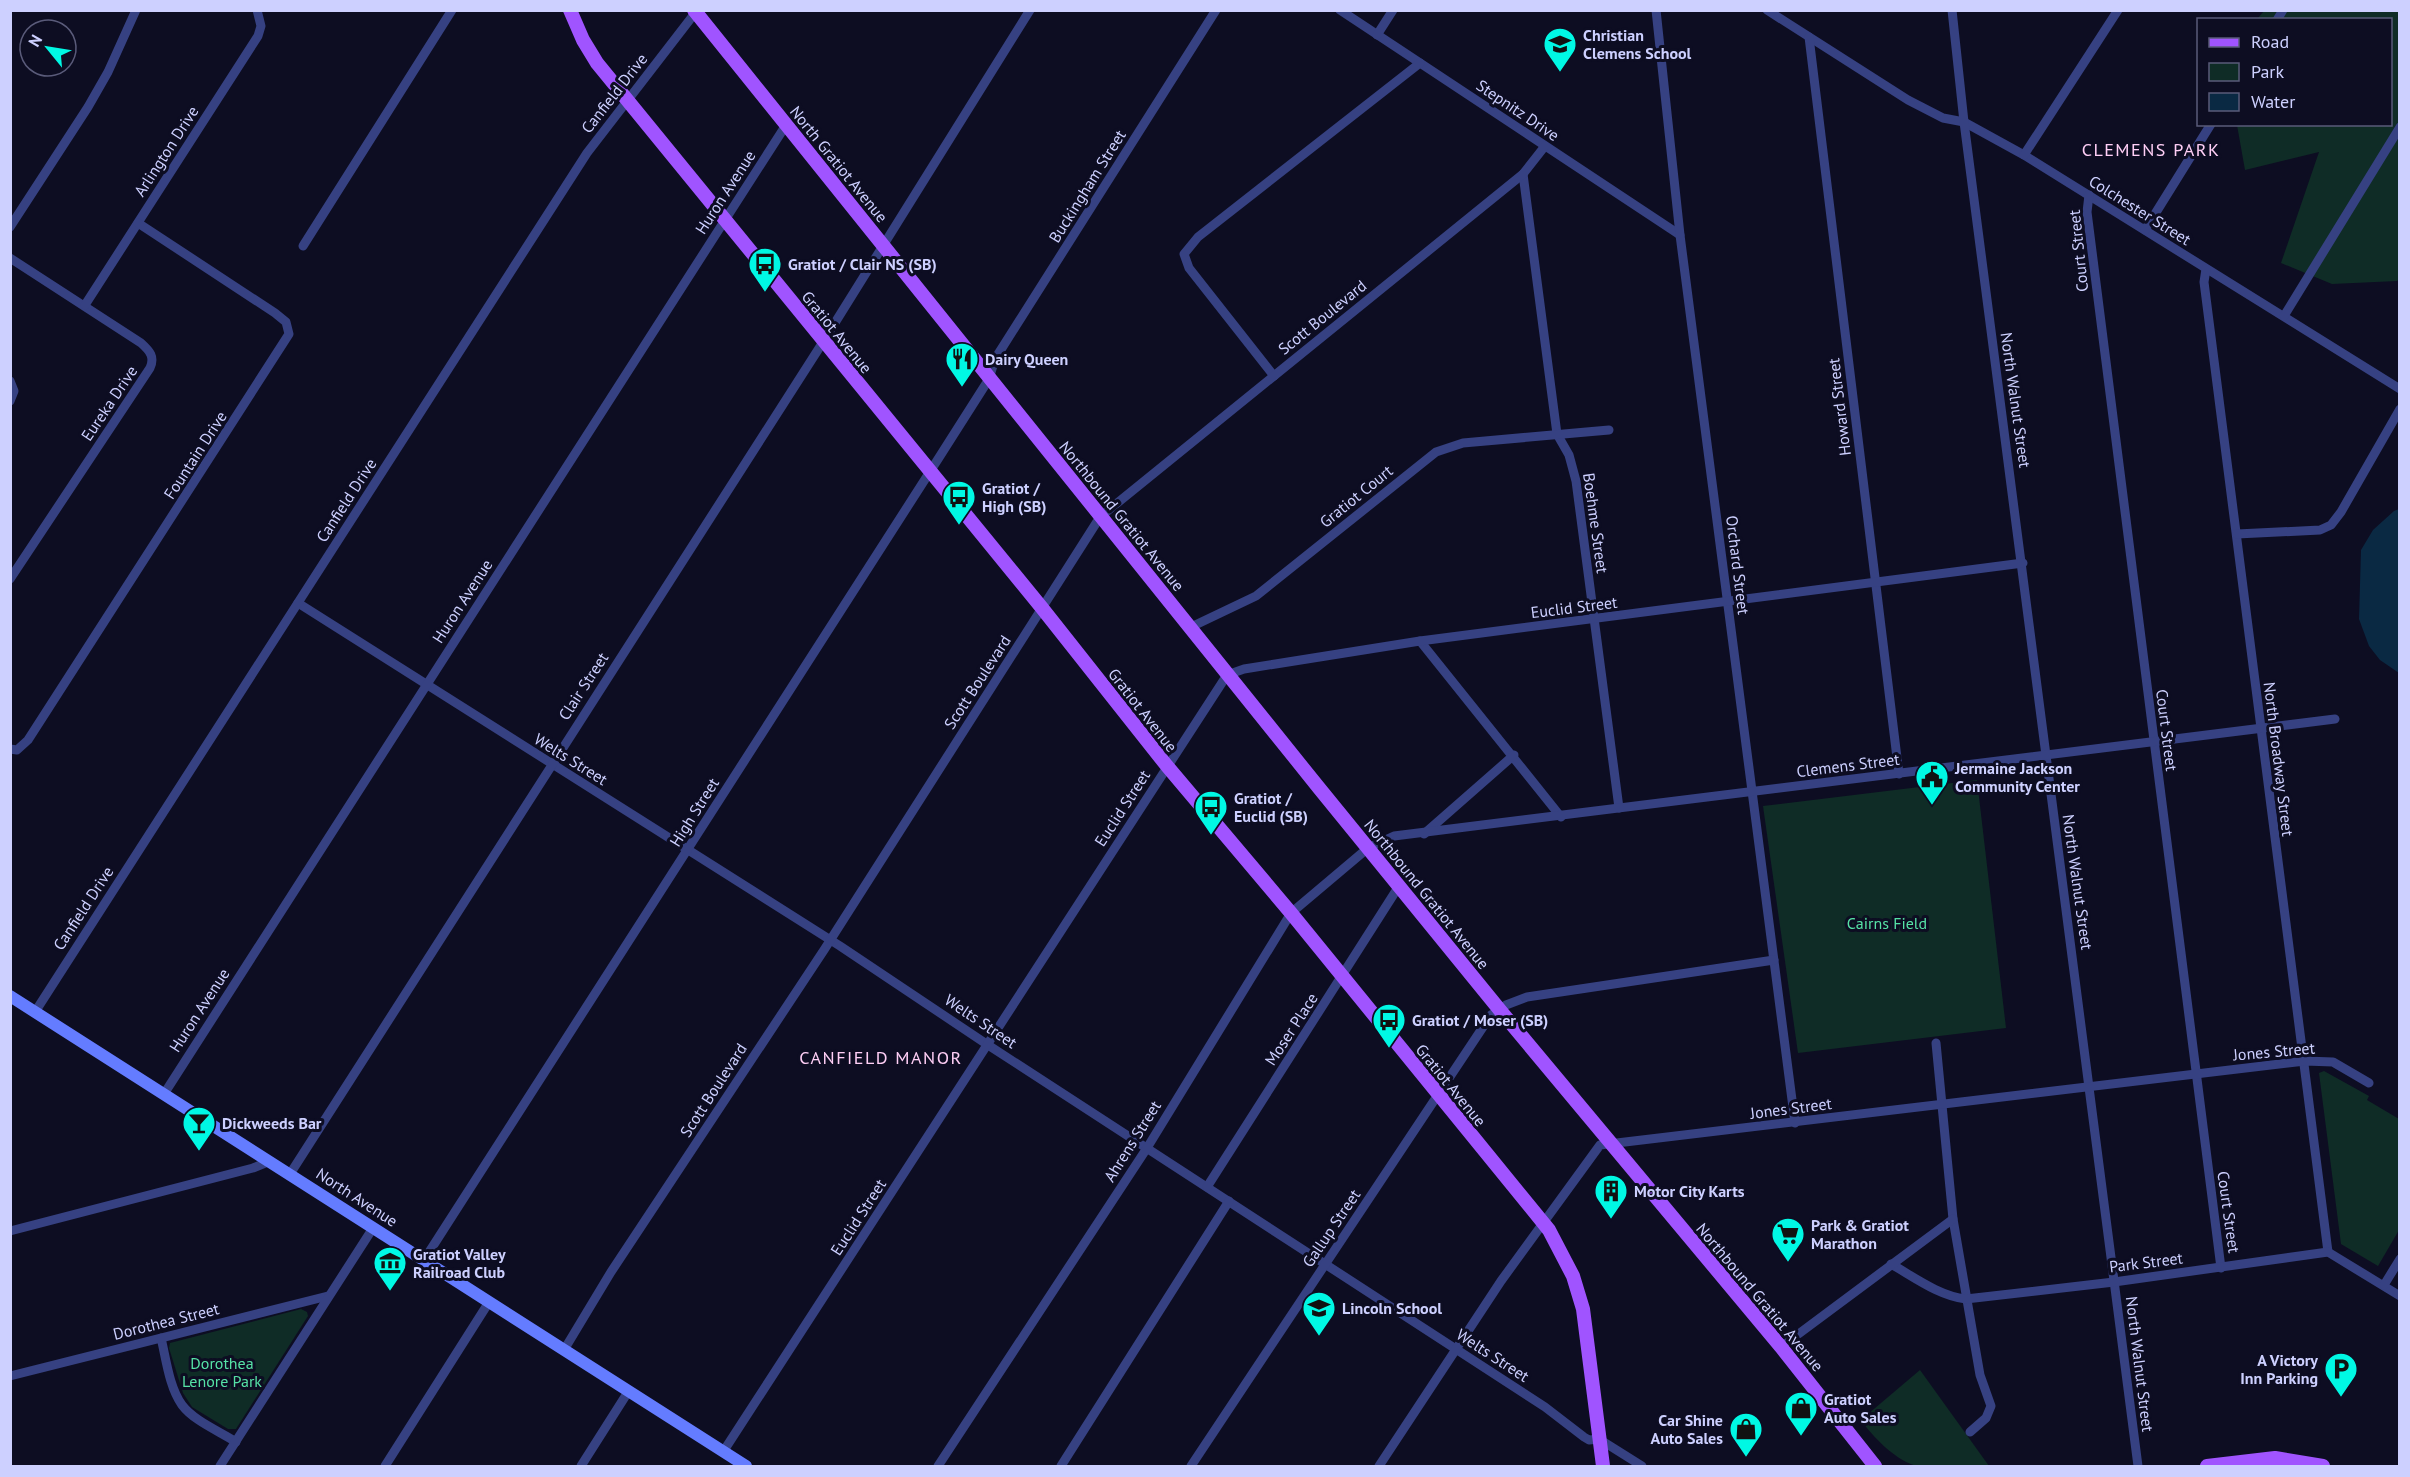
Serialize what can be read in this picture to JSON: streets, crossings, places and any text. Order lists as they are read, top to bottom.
{
  "streets": {
    "main road": [
      "North Gratiot Avenue",
      "Gratiot Avenue",
      "Northbound Gratiot Avenue",
      "North Avenue"
    ],
    "street": [
      "Canfield Drive",
      "Stepnitz Drive",
      "Arlington Drive",
      "Buckingham Street",
      "Huron Avenue",
      "Colchester Street",
      "Court Street",
      "Scott Boulevard",
      "North Walnut Street",
      "Eureka Drive",
      "Howard Street",
      "Fountain Drive",
      "Gratiot Court",
      "Boehme Street",
      "Orchard Street",
      "Euclid Street",
      "Clair Street",
      "Welts Street",
      "North Broadway Street",
      "Clemens Street",
      "High Street",
      "Moser Place",
      "Jones Street",
      "Ahrens Street",
      "Gallup Street",
      "Park Street",
      "Dorothea Street"
    ]
  },
  "crossings": [
    ["Canfield Drive", "North Gratiot Avenue"],
    ["Canfield Drive", "Gratiot Avenue"],
    ["Canfield Drive", "Welts Street"],
    ["Canfield Drive", "North Avenue"],
    ["Stepnitz Drive", "Scott Boulevard"],
    ["Stepnitz Drive", "Orchard Street"],
    ["Arlington Drive", "Eureka Drive"],
    ["Arlington Drive", "Fountain Drive"],
    ["North Gratiot Avenue", "Huron Avenue"],
    ["North Gratiot Avenue", "Northbound Gratiot Avenue"],
    ["North Gratiot Avenue", "Clair Street"],
    ["Buckingham Street", "Northbound Gratiot Avenue"],
    ["Buckingham Street", "High Street"],
    ["Huron Avenue", "Gratiot Avenue"],
    ["Huron Avenue", "Welts Street"],
    ["Huron Avenue", "North Avenue"],
    ["Colchester Street", "Court Street"],
    ["Colchester Street", "North Walnut Street"],
    ["Colchester Street", "Howard Street"],
    ["Colchester Street", "North Broadway Street"],
    ["Court Street", "Clemens Street"],
    ["Court Street", "Jones Street"],
    ["Court Street", "Park Street"],
    ["Scott Boulevard", "Gratiot Avenue"],
    ["Scott Boulevard", "Northbound Gratiot Avenue"],
    ["Scott Boulevard", "Boehme Street"],
    ["Scott Boulevard", "Welts Street"],
    ["Scott Boulevard", "North Avenue"],
    ["Gratiot Avenue", "Euclid Street"],
    ["Gratiot Avenue", "Clair Street"],
    ["Gratiot Avenue", "Welts Street"],
    ["Gratiot Avenue", "High Street"],
    ["Gratiot Avenue", "Moser Place"],
    ["Gratiot Avenue", "Jones Street"],
    ["Gratiot Avenue", "Ahrens Street"],
    ["Gratiot Avenue", "Gallup Street"],
    ["North Walnut Street", "Euclid Street"],
    ["North Walnut Street", "Clemens Street"],
    ["North Walnut Street", "Jones Street"],
    ["North Walnut Street", "Park Street"],
    ["Howard Street", "Euclid Street"],
    ["Howard Street", "Clemens Street"],
    ["Gratiot Court", "Northbound Gratiot Avenue"],
    ["Gratiot Court", "Boehme Street"],
    ["Northbound Gratiot Avenue", "Euclid Street"],
    ["Northbound Gratiot Avenue", "Clemens Street"],
    ["Northbound Gratiot Avenue", "High Street"],
    ["Northbound Gratiot Avenue", "Moser Place"],
    ["Northbound Gratiot Avenue", "Jones Street"],
    ["Northbound Gratiot Avenue", "Ahrens Street"],
    ["Northbound Gratiot Avenue", "Gallup Street"],
    ["Boehme Street", "Euclid Street"],
    ["Boehme Street", "Clemens Street"],
    ["Orchard Street", "Euclid Street"],
    ["Orchard Street", "Clemens Street"],
    ["Orchard Street", "Jones Street"],
    ["Euclid Street", "Welts Street"],
    ["Euclid Street", "North Avenue"],
    ["Clair Street", "Welts Street"],
    ["Clair Street", "North Avenue"],
    ["Welts Street", "High Street"],
    ["Welts Street", "Moser Place"],
    ["Welts Street", "Jones Street"],
    ["Welts Street", "Ahrens Street"],
    ["Welts Street", "Gallup Street"],
    ["North Broadway Street", "Clemens Street"],
    ["North Broadway Street", "Jones Street"],
    ["North Broadway Street", "Park Street"],
    ["Clemens Street", "Ahrens Street"],
    ["High Street", "North Avenue"]
  ],
  "districts": ["CLEMENS PARK", "CANFIELD MANOR"],
  "parks": ["Cairns Field", "Dorothea Lenore Park"],
  "places": {
    "school or university": ["Christian Clemens School", "Lincoln School"],
    "bus stop": [
      "Gratiot / Clair NS (SB)",
      "Gratiot / High (SB)",
      "Gratiot / Euclid (SB)",
      "Gratiot / Moser (SB)"
    ],
    "restaurant": ["Dairy Queen"],
    "public building": ["Jermaine Jackson Community Center"],
    "bar": ["Dickweeds Bar"],
    "building": ["Motor City Karts"],
    "supermarket": ["Park & Gratiot Marathon"],
    "museum": ["Gratiot Valley Railroad Club"],
    "parking": ["A Victory Inn Parking"],
    "shop": ["Gratiot Auto Sales", "Car Shine Auto Sales"]
  },
  "legend": ["Road", "Park", "Water"],
  "north": "top left"
}
